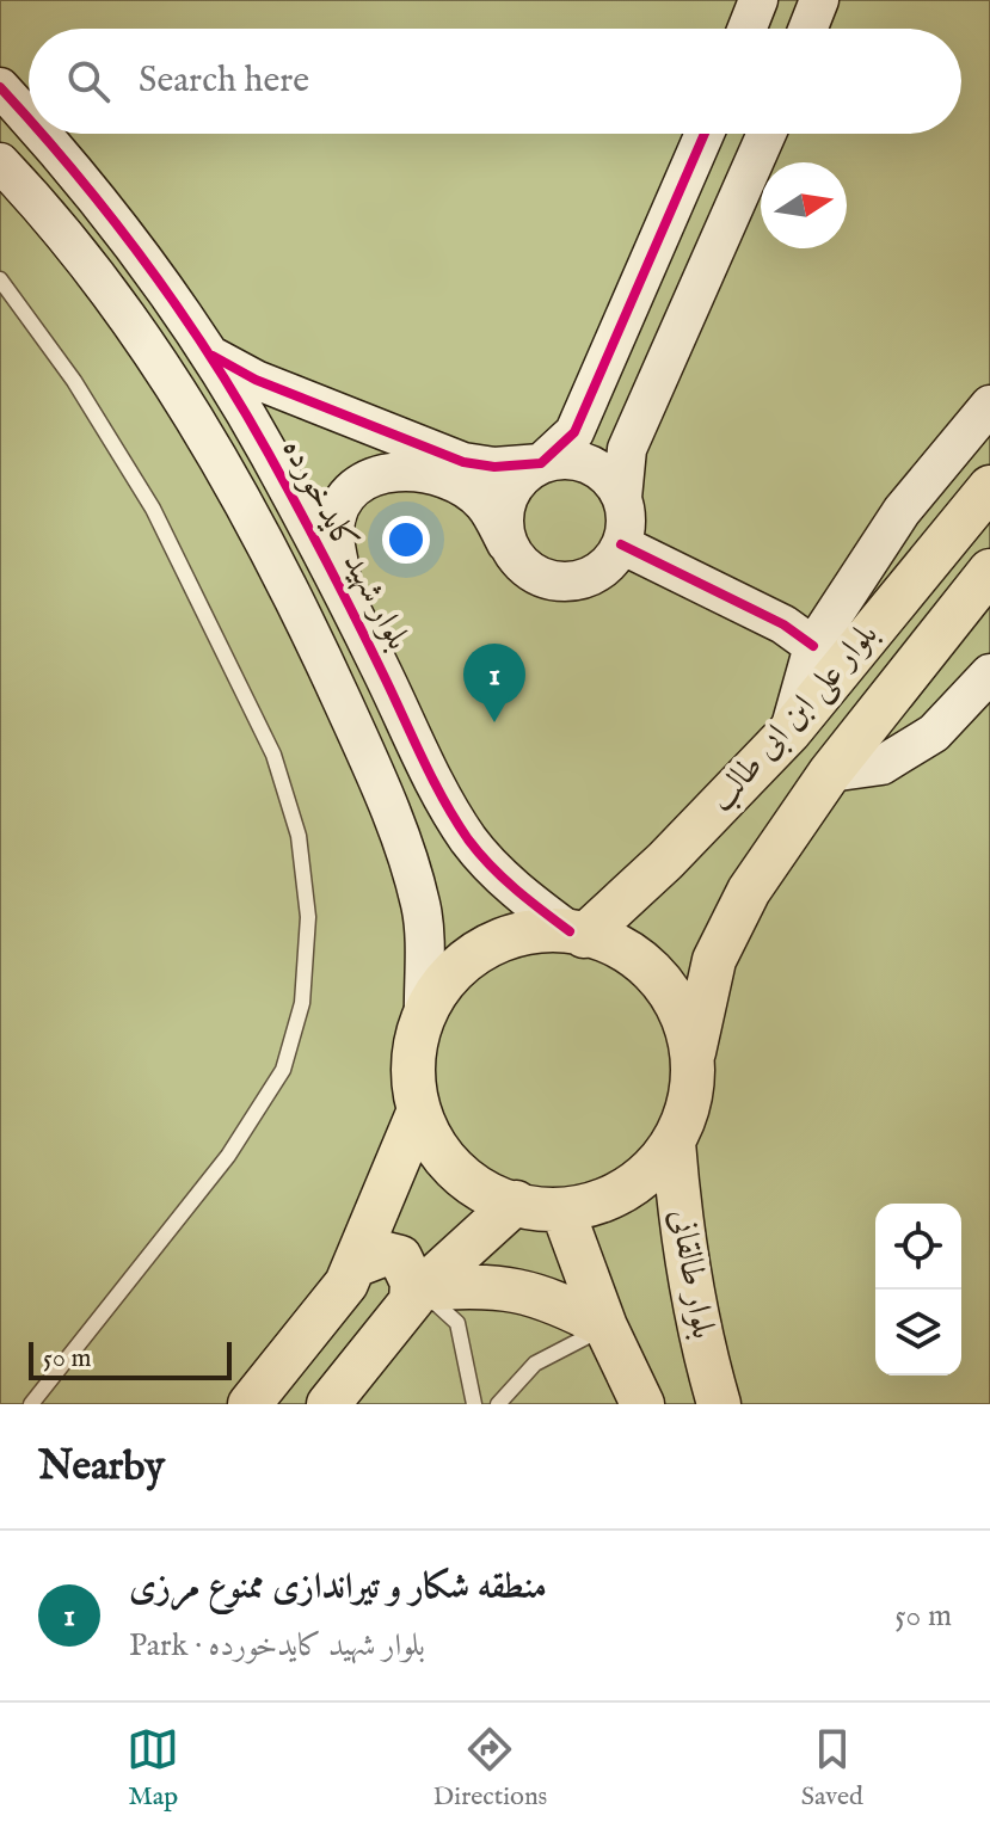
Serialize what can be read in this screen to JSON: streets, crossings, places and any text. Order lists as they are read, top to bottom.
{
  "streets": {
    "main road": ["بلوار علی ابن ابی طالب", "بلوار طالقانی"],
    "street": ["بلوار شهید کایدخورده"]
  },
  "crossings": [
    ["بلوار شهید کایدخورده", "بلوار علی ابن ابی طالب"],
    ["بلوار شهید کایدخورده", "بلوار طالقانی"],
    ["بلوار علی ابن ابی طالب", "بلوار طالقانی"]
  ],
  "scale_bar": "50 m",
  "north": "right",
  "page": {
    "search": "Search here",
    "pins": "1",
    "scale": "50 m",
    "heading": "Nearby",
    "list": [
      {
        "mark": "1",
        "name": "منطقه شکار و تیراندازی ممنوع مرزی",
        "note": "Park · بلوار شهید کایدخورده",
        "value": "50 m"
      }
    ],
    "nav": ["Map", "Directions", "Saved"]
  }
}
